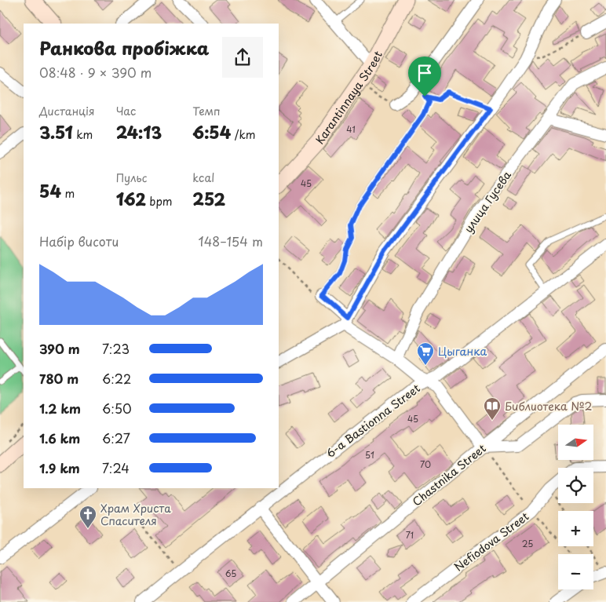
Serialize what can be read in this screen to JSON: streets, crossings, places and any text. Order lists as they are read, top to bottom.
{
  "streets": {
    "main road": ["Karantinnaya Street"],
    "street": [
      "улица Гусева",
      "6-a Bastionna Street",
      "Chastnika Street",
      "Nefiodova Street"
    ]
  },
  "places": {
    "supermarket": ["Цыганка"],
    "library": ["Библиотека №2"],
    "church": ["Храм Христа Спасителя"]
  },
  "house_numbers": [
    "41",
    "45",
    "45",
    "51",
    "70",
    "71",
    "25",
    "65"
  ],
  "north": "right",
  "page": {
    "heading": ["Ранкова пробіжка", "08:48 · 9 × 390 m"],
    "stats": [
      ["Дистанція", "3.51 km"],
      ["Час", "24:13"],
      ["Темп", "6:54 /km"],
      ["54 m"],
      ["Пульс", "162 bpm"],
      ["kcal", "252"]
    ],
    "chart": ["Набір висоти", "148–154 m"],
    "list": [
      {
        "name": "390 m",
        "note": "7:23"
      },
      {
        "name": "780 m",
        "note": "6:22"
      },
      {
        "name": "1.2 km",
        "note": "6:50"
      },
      {
        "name": "1.6 km",
        "note": "6:27"
      },
      {
        "name": "1.9 km",
        "note": "7:24"
      }
    ],
    "map_buttons": ["+", "−"]
  }
}
